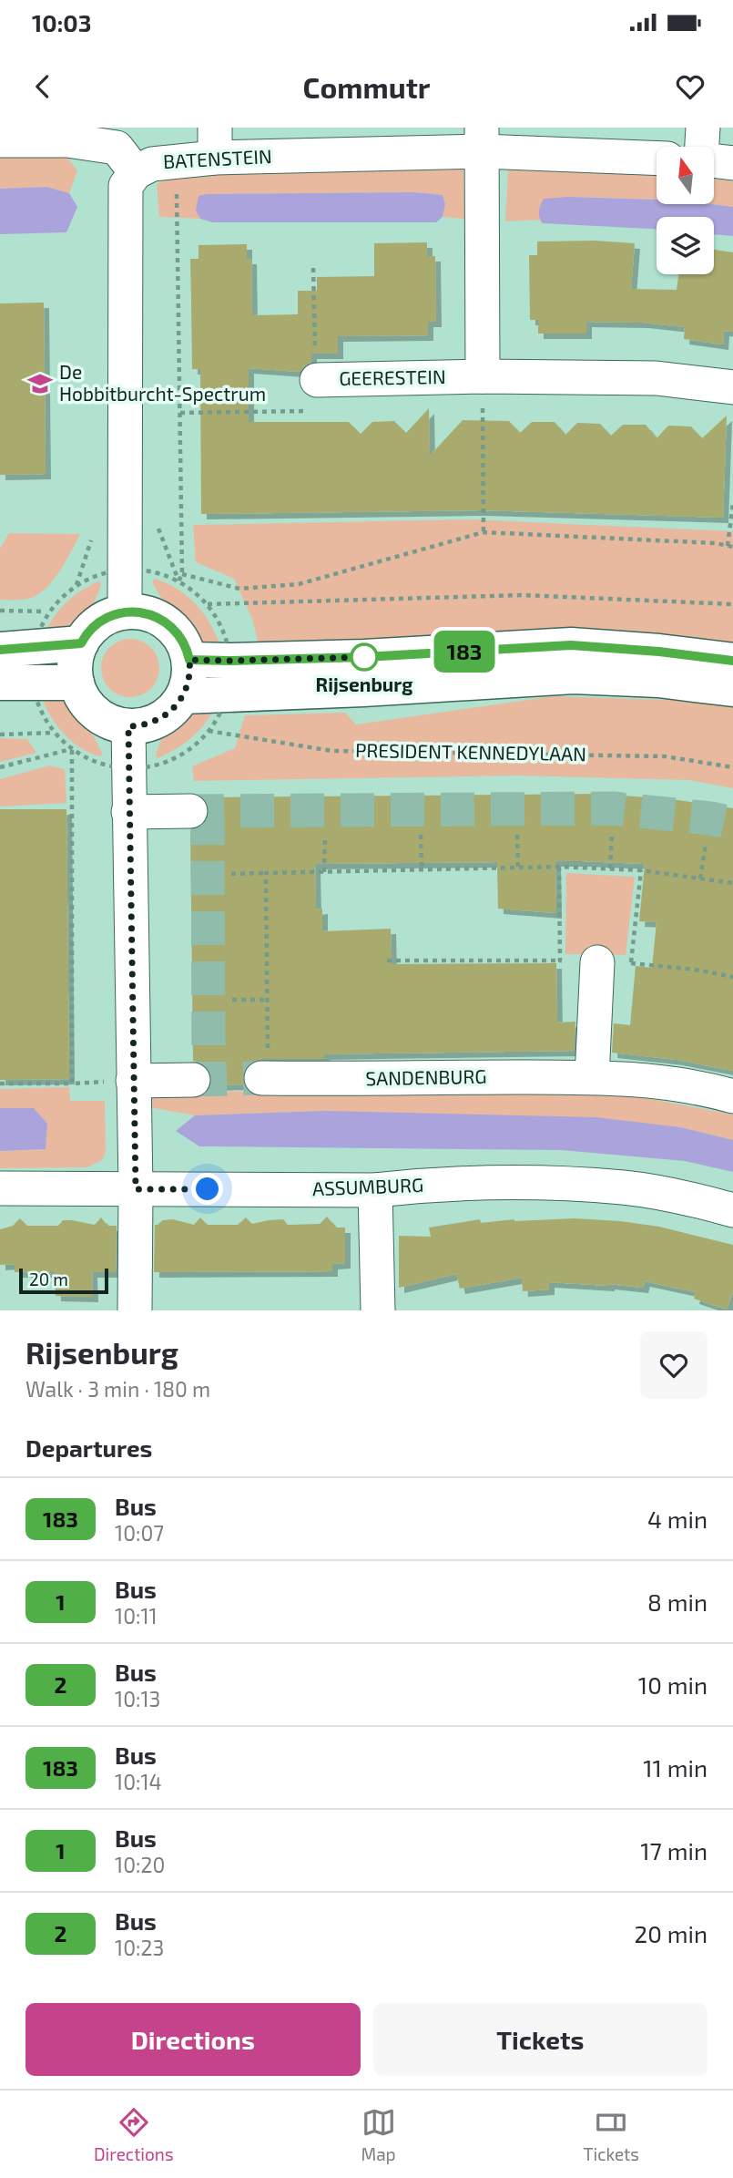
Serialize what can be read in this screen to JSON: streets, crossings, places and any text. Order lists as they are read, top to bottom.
{
  "streets": {
    "street": [
      "BATENSTEIN",
      "GEERESTEIN",
      "SANDENBURG",
      "ASSUMBURG"
    ],
    "path": ["PRESIDENT KENNEDYLAAN"]
  },
  "places": {
    "school or university": ["De Hobbitburcht-Spectrum"],
    "other": ["Rijsenburg"]
  },
  "lines": ["bus line 183"],
  "scale_bar": "20 m",
  "north": "top",
  "page": {
    "status": "10:03",
    "header": "Commutr",
    "on_map": "183",
    "scale": "20 m",
    "heading": [
      ["Rijsenburg", "Walk · 3 min · 180 m"],
      "Departures"
    ],
    "list": [
      {
        "mark": "183",
        "name": "Bus",
        "note": "10:07",
        "value": "4 min"
      },
      {
        "mark": "1",
        "name": "Bus",
        "note": "10:11",
        "value": "8 min"
      },
      {
        "mark": "2",
        "name": "Bus",
        "note": "10:13",
        "value": "10 min"
      },
      {
        "mark": "183",
        "name": "Bus",
        "note": "10:14",
        "value": "11 min"
      },
      {
        "mark": "1",
        "name": "Bus",
        "note": "10:20",
        "value": "17 min"
      },
      {
        "mark": "2",
        "name": "Bus",
        "note": "10:23",
        "value": "20 min"
      }
    ],
    "buttons": ["Directions", "Tickets"],
    "tabs": ["Directions", "Map", "Tickets"]
  }
}
